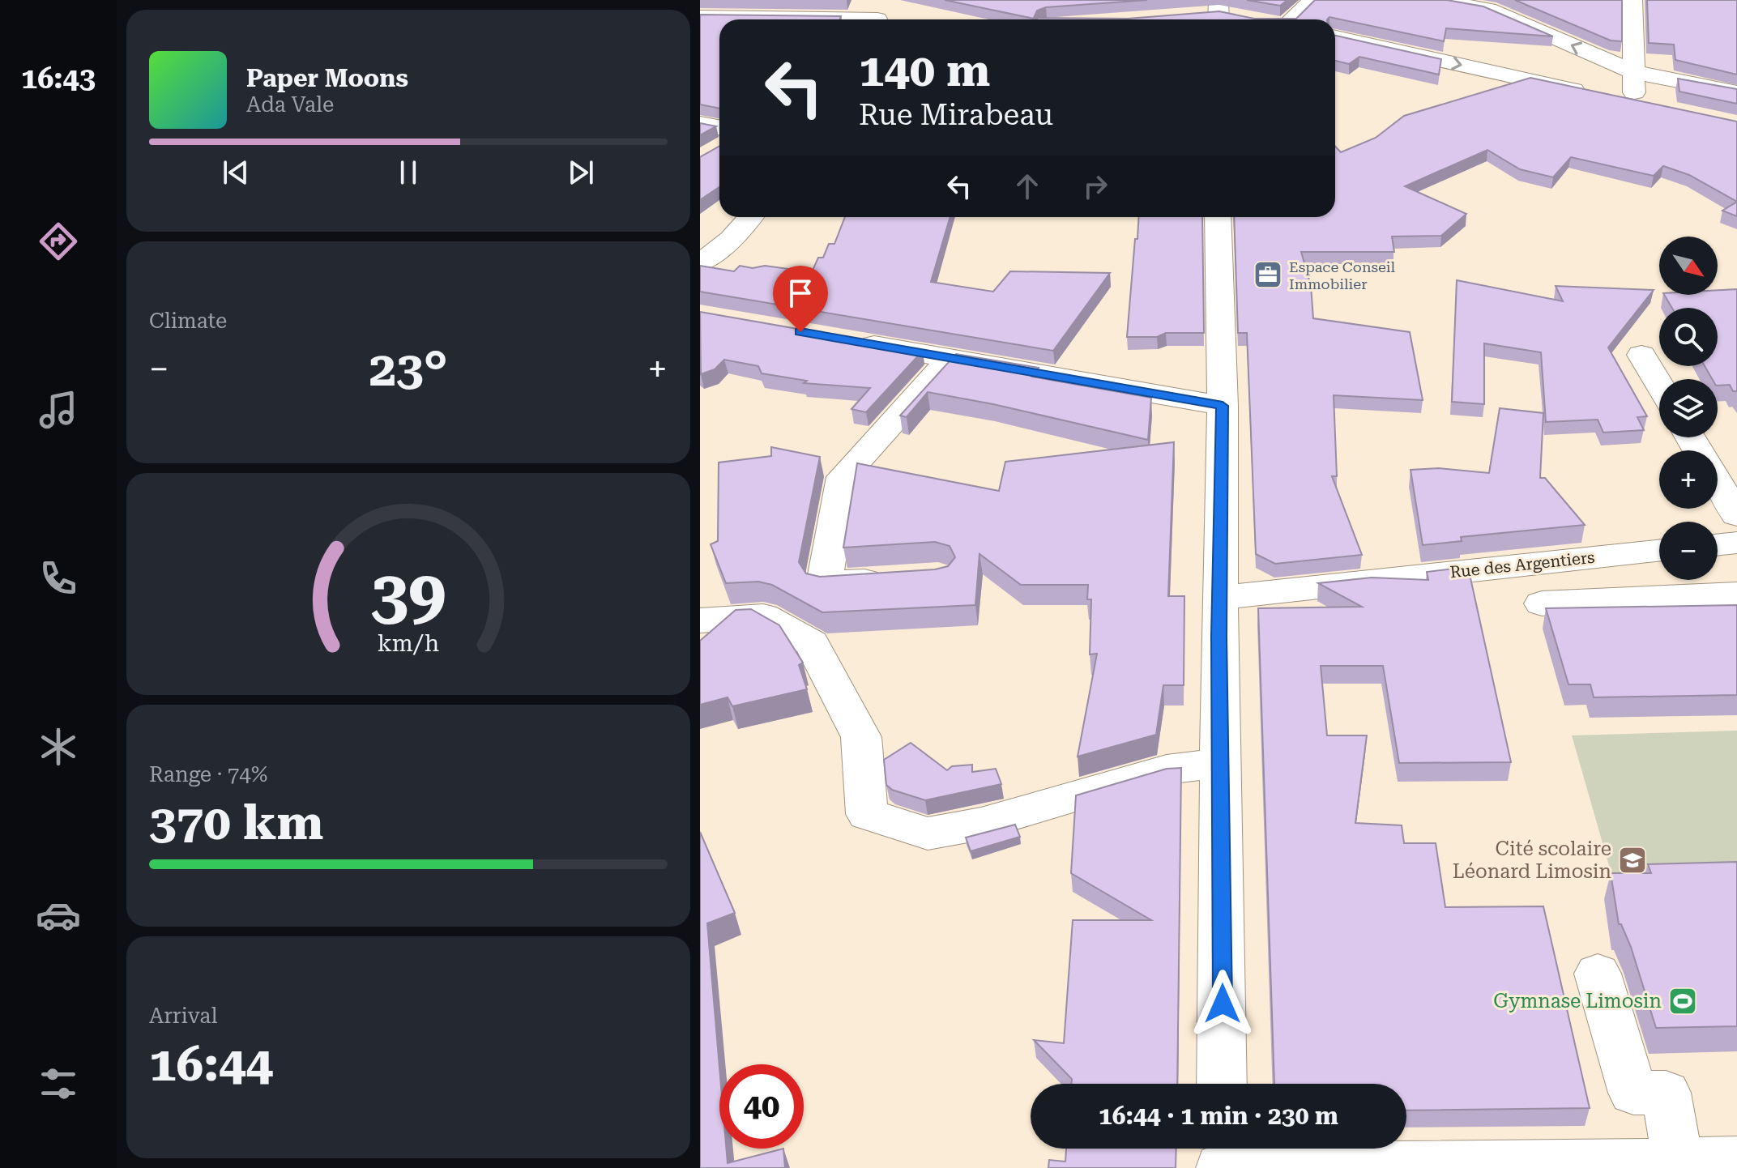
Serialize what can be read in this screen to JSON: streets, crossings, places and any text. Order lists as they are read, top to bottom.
{
  "streets": {
    "street": ["Rue des Argentiers"]
  },
  "places": {
    "office": ["Espace Conseil Immobilier"],
    "school or university": ["Cité scolaire Léonard Limosin"],
    "sports": ["Gymnase Limosin"]
  },
  "north": "bottom right",
  "page": {
    "tabs": "16:43",
    "turn": ["140 m", "Rue Mirabeau"],
    "song": ["Paper Moons", "Ada Vale"],
    "map_buttons": ["+", "−"],
    "tile": [
      "Climate",
      ["Range · 74%", "370 km"],
      ["Arrival", "16:44"]
    ],
    "heat": ["−", "23°", "+"],
    "limit": "40",
    "trip": "16:44 · 1 min · 230 m",
    "gauge": ["39", "km/h"]
  }
}
